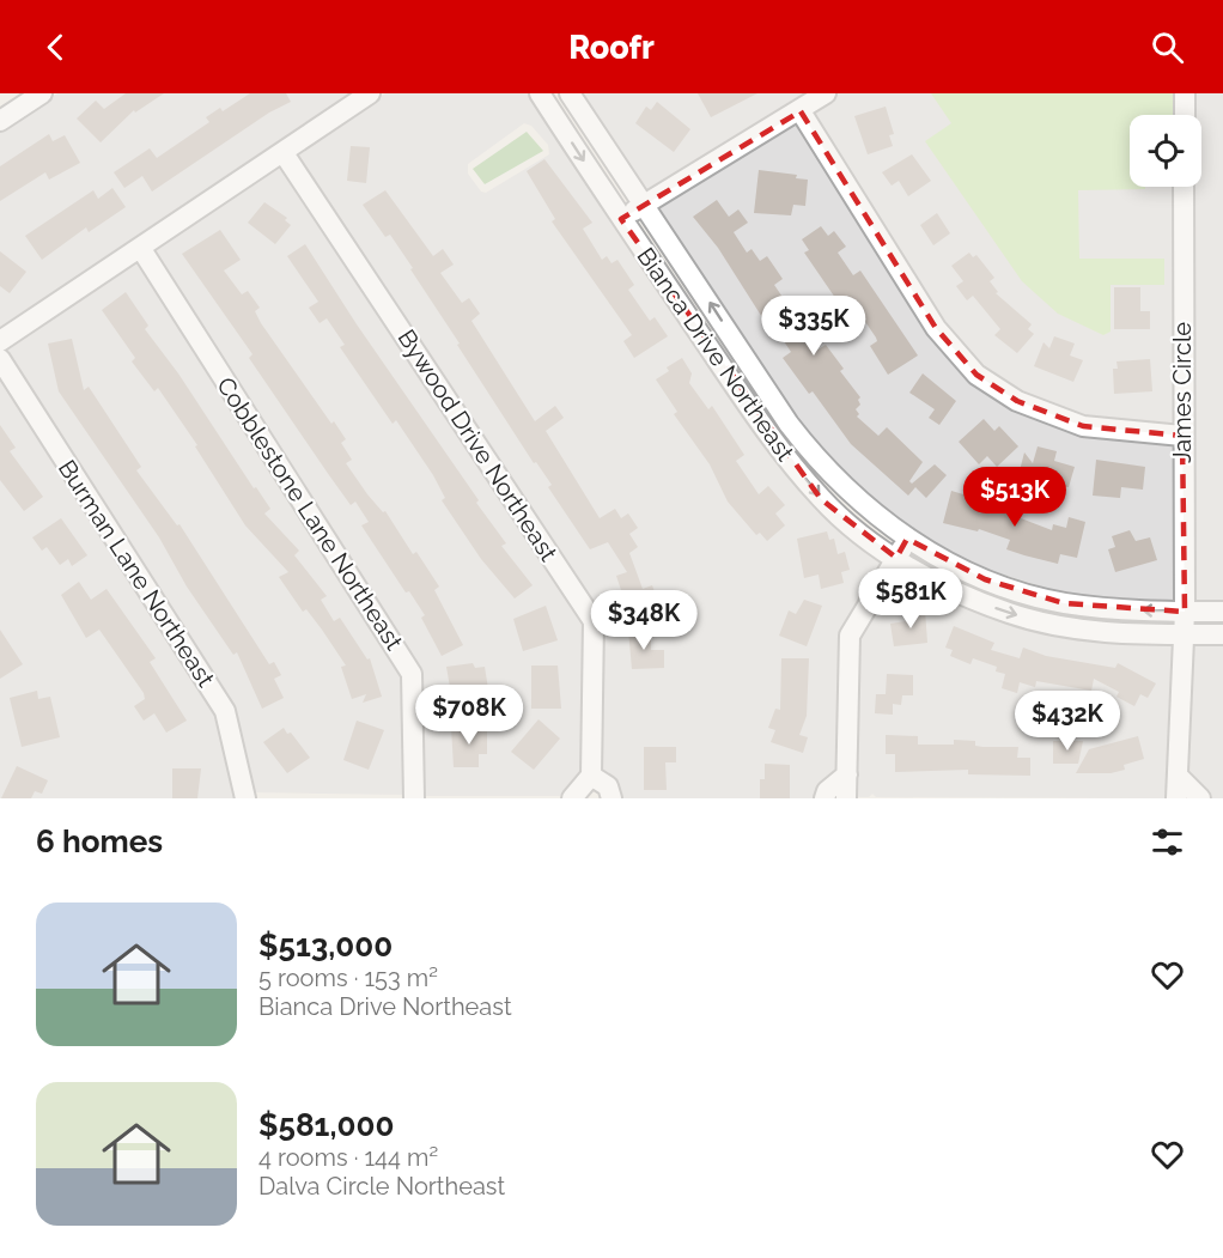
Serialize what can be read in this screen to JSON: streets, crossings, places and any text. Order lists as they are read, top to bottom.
{
  "streets": {
    "street": [
      "Bianca Drive Northeast",
      "James Circle",
      "Bywood Drive Northeast",
      "Cobblestone Lane Northeast",
      "Burman Lane Northeast"
    ]
  },
  "crossings": [
    ["Bianca Drive Northeast", "James Circle"]
  ],
  "page": {
    "header": "Roofr",
    "price": [
      "$335K",
      "$513K",
      "$581K",
      "$348K",
      "$708K",
      "$432K"
    ],
    "heading": "6 homes",
    "list": [
      {
        "name": "$513,000",
        "note": "5 rooms · 153 m² · Bianca Drive Northeast"
      },
      {
        "name": "$581,000",
        "note": "4 rooms · 144 m² · Dalva Circle Northeast"
      }
    ]
  }
}
